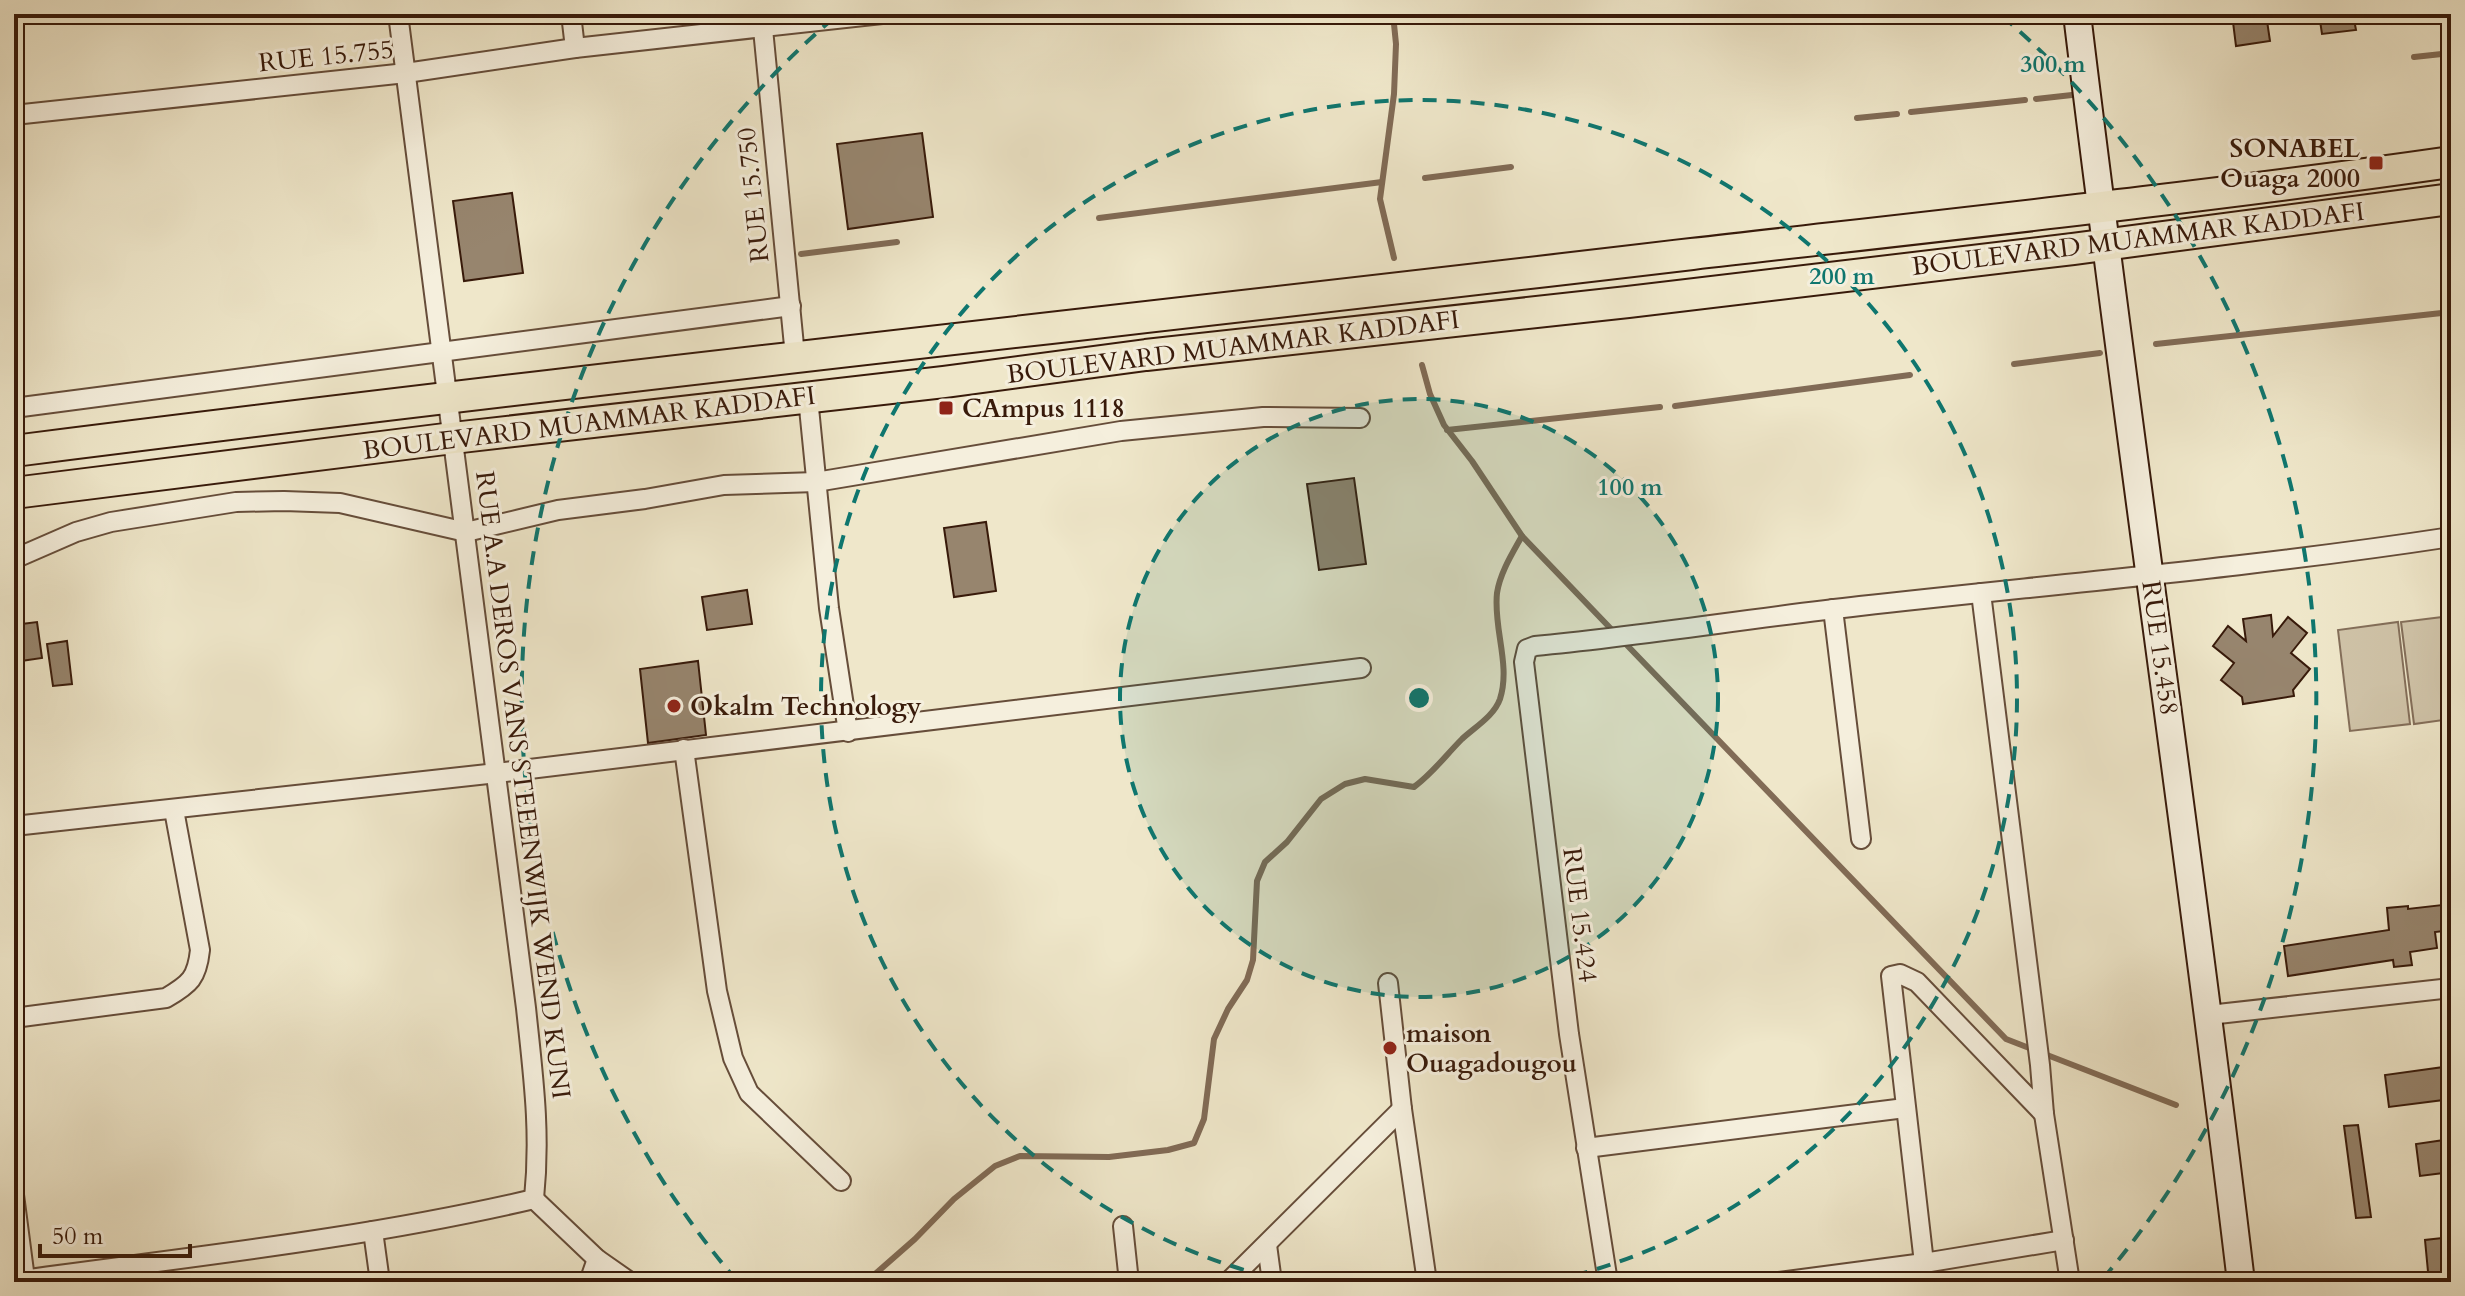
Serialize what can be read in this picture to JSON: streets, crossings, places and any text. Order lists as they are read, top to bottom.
{
  "streets": {
    "main road": ["BOULEVARD MUAMMAR KADDAFI", "RUE 15.458"],
    "street": [
      "RUE 15.755",
      "RUE 15.750",
      "RUE A.A DEROS VANS STEEENWIJK WEND KUNI",
      "RUE 15.424"
    ]
  },
  "crossings": [
    ["RUE 15.755", "RUE 15.750"],
    ["RUE 15.755", "RUE A.A DEROS VANS STEEENWIJK WEND KUNI"],
    ["RUE 15.750", "BOULEVARD MUAMMAR KADDAFI"],
    ["BOULEVARD MUAMMAR KADDAFI", "RUE 15.458"],
    ["BOULEVARD MUAMMAR KADDAFI", "RUE A.A DEROS VANS STEEENWIJK WEND KUNI"]
  ],
  "places": {
    "transit": ["SONABEL Ouaga 2000", "CAmpus 1118"],
    "other": ["Okalm Technology", "maison Ouagadougou"]
  },
  "scale_bar": "50 m",
  "rings": ["300 m", "200 m", "100 m"]
}
